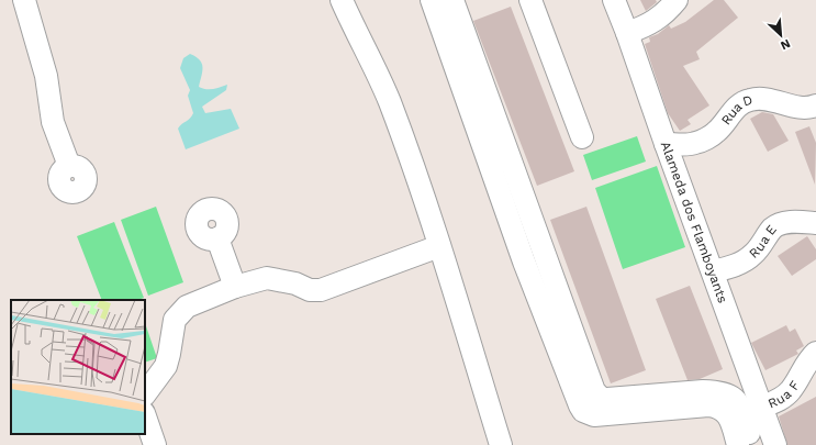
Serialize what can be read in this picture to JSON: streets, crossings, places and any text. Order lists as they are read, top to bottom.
{
  "streets": {
    "street": [
      "Rua D",
      "Alameda dos Flamboyants",
      "Rua E",
      "Rua F"
    ]
  },
  "crossings": [
    ["Rua D", "Alameda dos Flamboyants"],
    ["Alameda dos Flamboyants", "Rua E"],
    ["Alameda dos Flamboyants", "Rua F"]
  ],
  "north": "bottom right"
}
